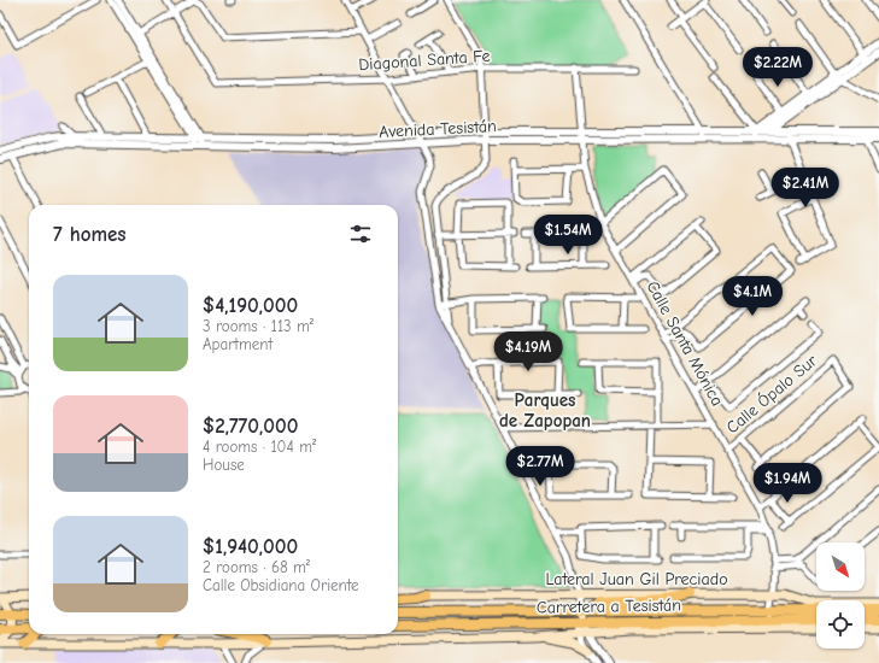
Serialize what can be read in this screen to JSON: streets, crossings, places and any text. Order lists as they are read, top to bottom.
{
  "streets": {
    "main road": ["Lateral Juan Gil Preciado", "Carretera a Tesistán"],
    "street": [
      "Diagonal Santa Fe",
      "Avenida Tesistán",
      "Calle Santa Mónica",
      "Calle Ópalo Sur"
    ]
  },
  "crossings": [
    ["Diagonal Santa Fe", "Calle Santa Mónica"],
    ["Avenida Tesistán", "Calle Santa Mónica"],
    ["Calle Santa Mónica", "Calle Ópalo Sur"],
    ["Calle Santa Mónica", "Lateral Juan Gil Preciado"],
    ["Calle Santa Mónica", "Carretera a Tesistán"]
  ],
  "districts": ["Parques de Zapopan"],
  "north": "bottom right",
  "page": {
    "price": [
      "$2.22M",
      "$2.41M",
      "$1.54M",
      "$4.1M",
      "$4.19M",
      "$2.77M",
      "$1.94M"
    ],
    "heading": "7 homes",
    "list": [
      {
        "name": "$4,190,000",
        "note": "3 rooms · 113 m² · Apartment"
      },
      {
        "name": "$2,770,000",
        "note": "4 rooms · 104 m² · House"
      },
      {
        "name": "$1,940,000",
        "note": "2 rooms · 68 m² · Calle Obsidiana Oriente"
      }
    ]
  }
}
